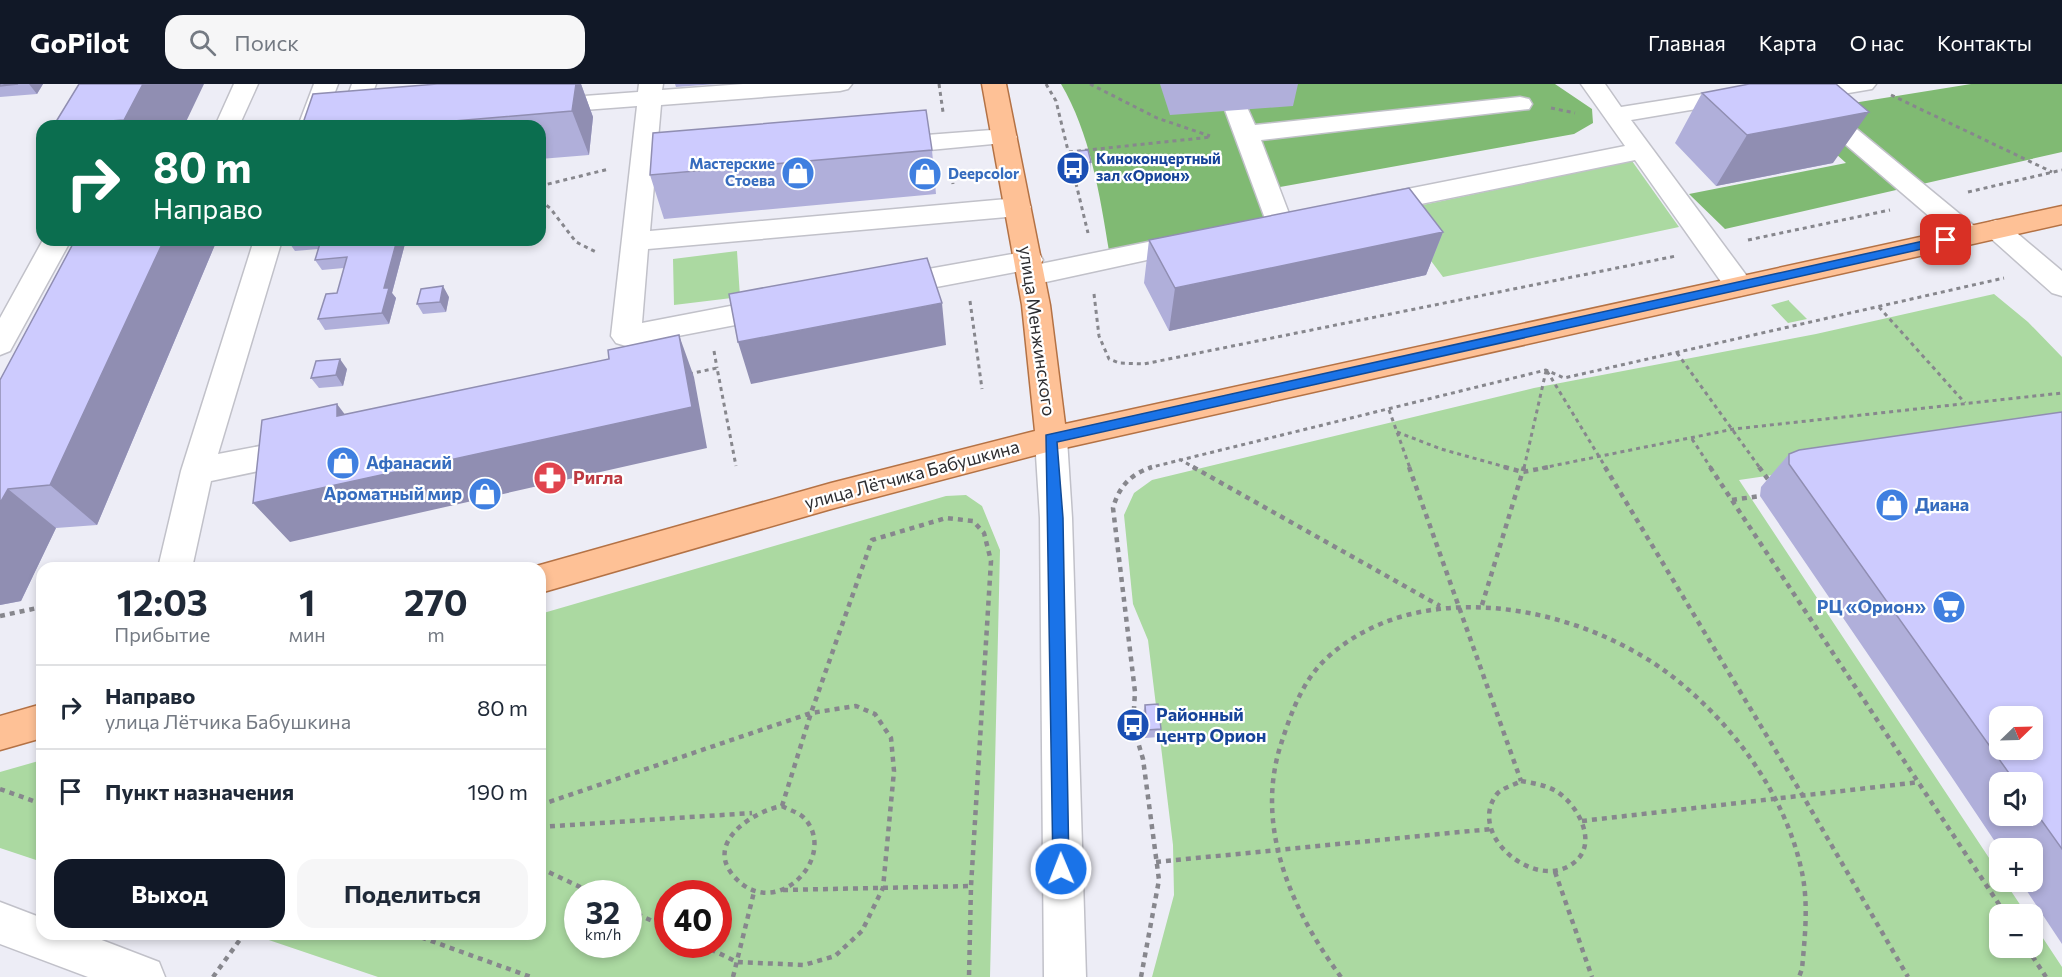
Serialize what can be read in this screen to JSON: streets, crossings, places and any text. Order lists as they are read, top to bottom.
{
  "streets": {
    "main road": ["улица Менжинского", "улица Лётчика Бабушкина"]
  },
  "crossings": [
    ["улица Менжинского", "улица Лётчика Бабушкина"]
  ],
  "places": {
    "bus stop": ["Киноконцертный зал «Орион»", "Районный центр Орион"],
    "shop": [
      "Мастерские Стоева",
      "Deepcolor",
      "Афанасий",
      "Ароматный мир",
      "Диана"
    ],
    "pharmacy": ["Ригла"],
    "supermarket": ["РЦ «Орион»"]
  },
  "north": "top right",
  "page": {
    "header": "GoPilot",
    "search": "Поиск",
    "nav": [
      "Главная",
      "Карта",
      "О нас",
      "Контакты"
    ],
    "turn": ["80 m", "Направо"],
    "eta": [
      "12:03",
      "Прибытие",
      "1",
      "мин",
      "270",
      "m"
    ],
    "list": [
      {
        "name": "Направо",
        "note": "улица Лётчика Бабушкина",
        "value": "80 m"
      },
      {
        "name": "Пункт назначения",
        "value": "190 m"
      }
    ],
    "map_buttons": ["+", "−"],
    "buttons": ["Выход", "Поделиться"],
    "speed": "32 km/h",
    "limit": "40"
  }
}
